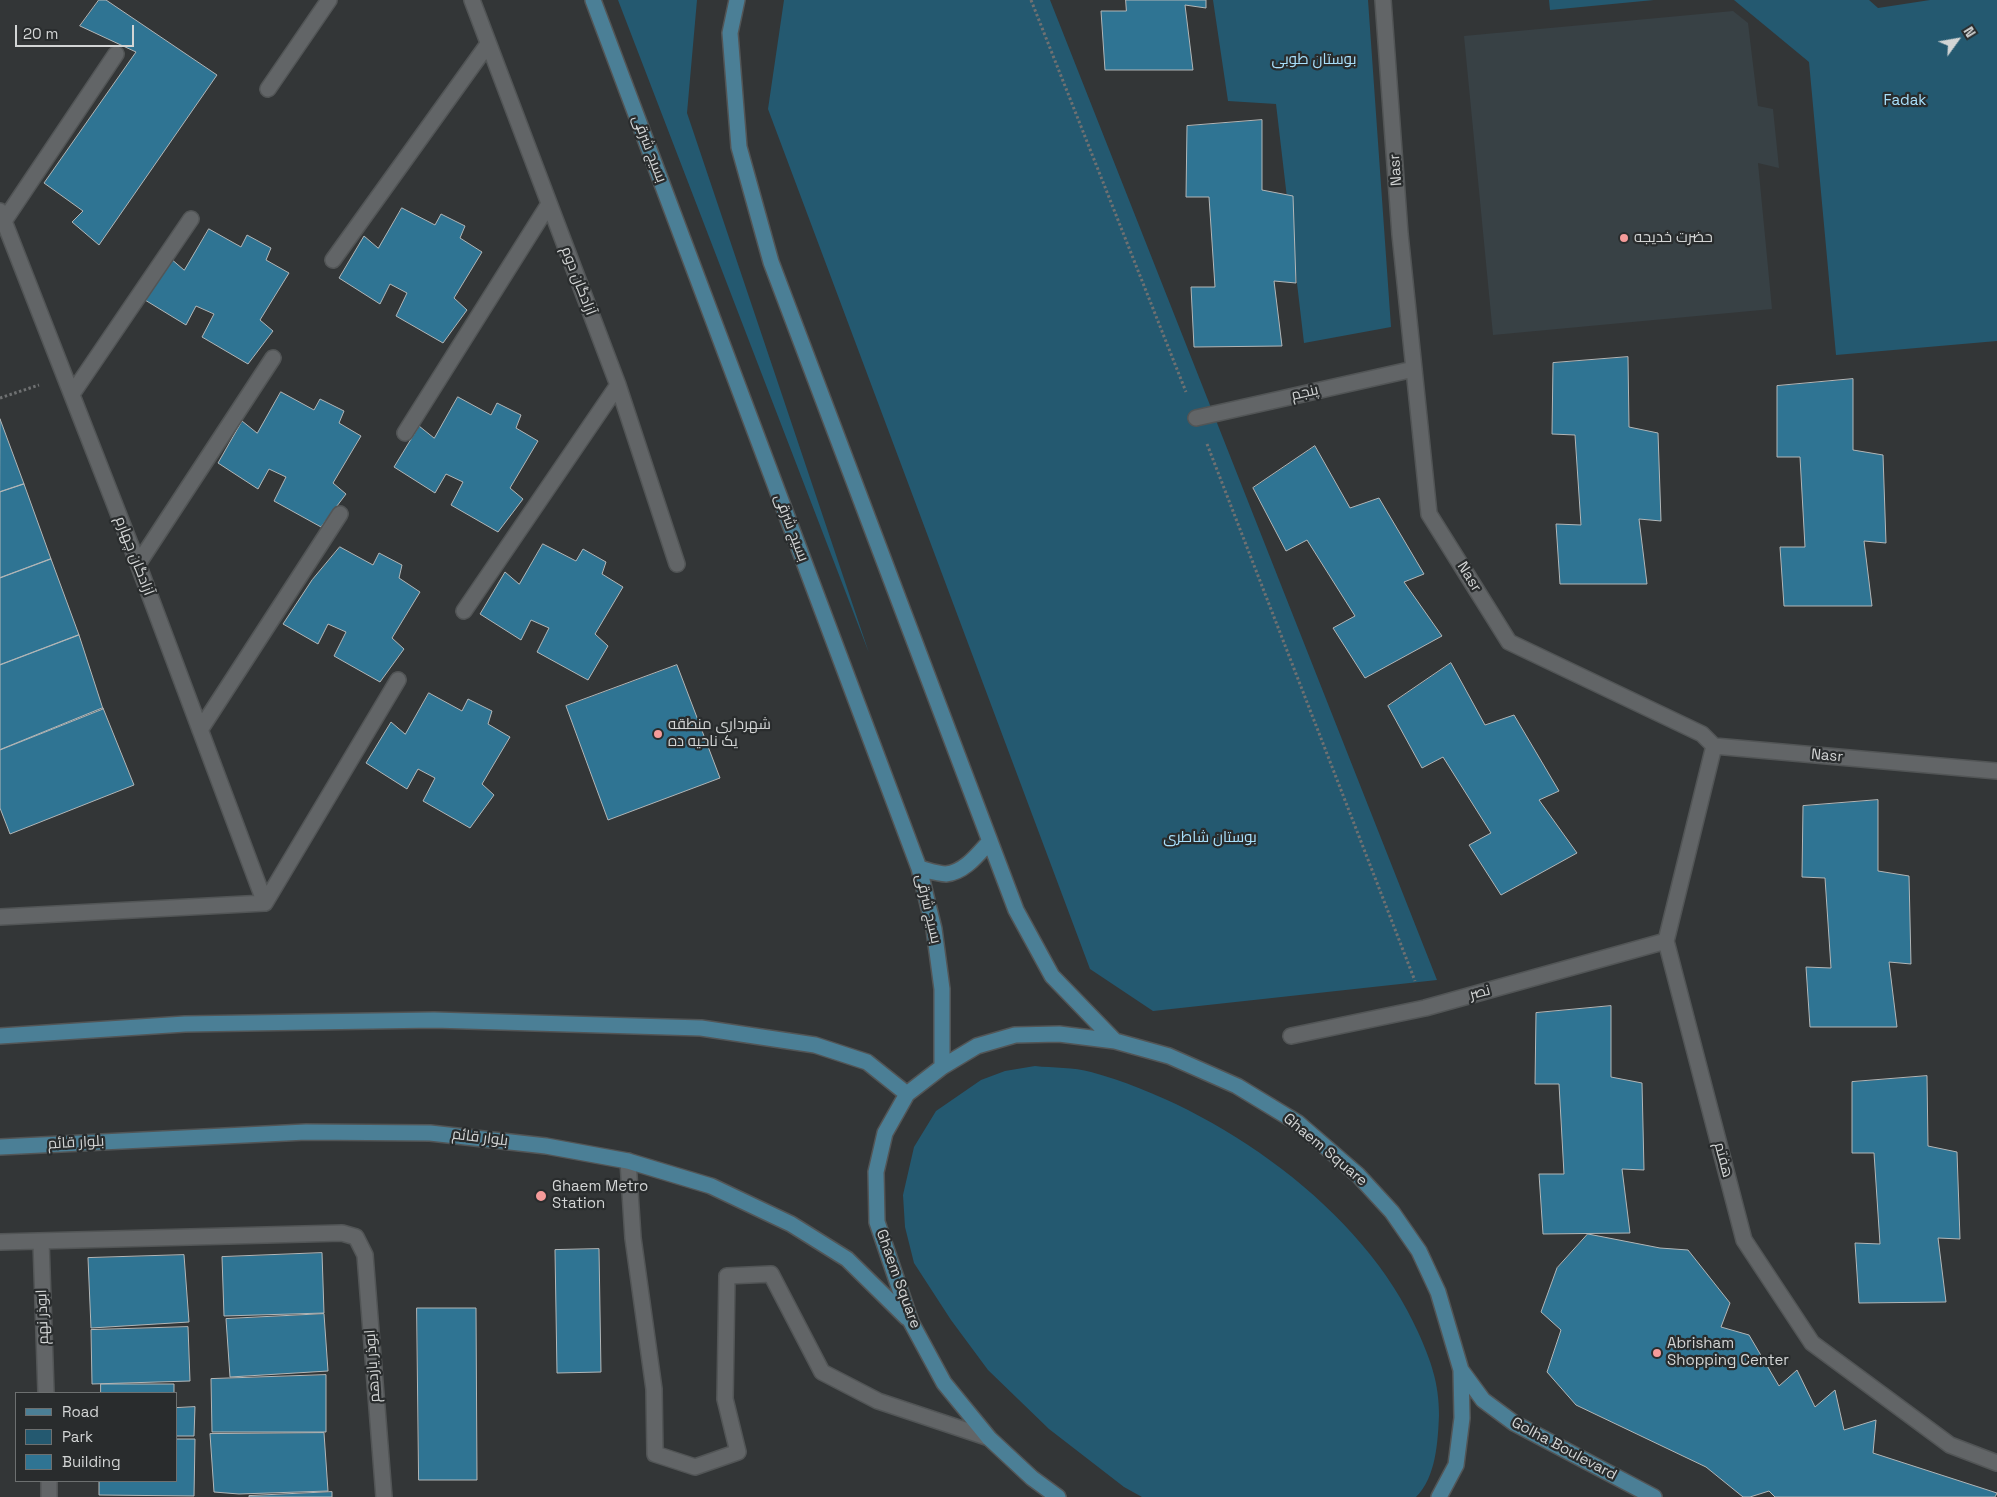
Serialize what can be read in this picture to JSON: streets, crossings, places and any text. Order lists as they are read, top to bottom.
{
  "streets": {
    "main road": [
      "بسیج شرقی",
      "بلوار قائم",
      "Ghaem Square",
      "Golha Boulevard"
    ],
    "street": [
      "Nasr",
      "آزادگان دوم",
      "پنجم",
      "آزادگان چهارم",
      "نصر",
      "هفتم",
      "ابوذر نهم",
      "ابوذر یازدهم"
    ]
  },
  "crossings": [
    ["بسیج شرقی", "Ghaem Square"],
    ["Nasr", "پنجم"],
    ["Nasr", "هفتم"],
    ["نصر", "هفتم"],
    ["بلوار قائم", "Ghaem Square"],
    ["Ghaem Square", "Golha Boulevard"],
    ["ابوذر نهم", "ابوذر یازدهم"]
  ],
  "parks": ["بوستان طوبی", "Fadak", "بوستان شاطری"],
  "places": [
    "حضرت خدیجه",
    "شهرداری منطقه یک ناحیه ده",
    "Ghaem Metro Station",
    "Abrisham Shopping Center"
  ],
  "legend": ["Road", "Park", "Building"],
  "scale_bar": "20 m",
  "north": "top right"
}
